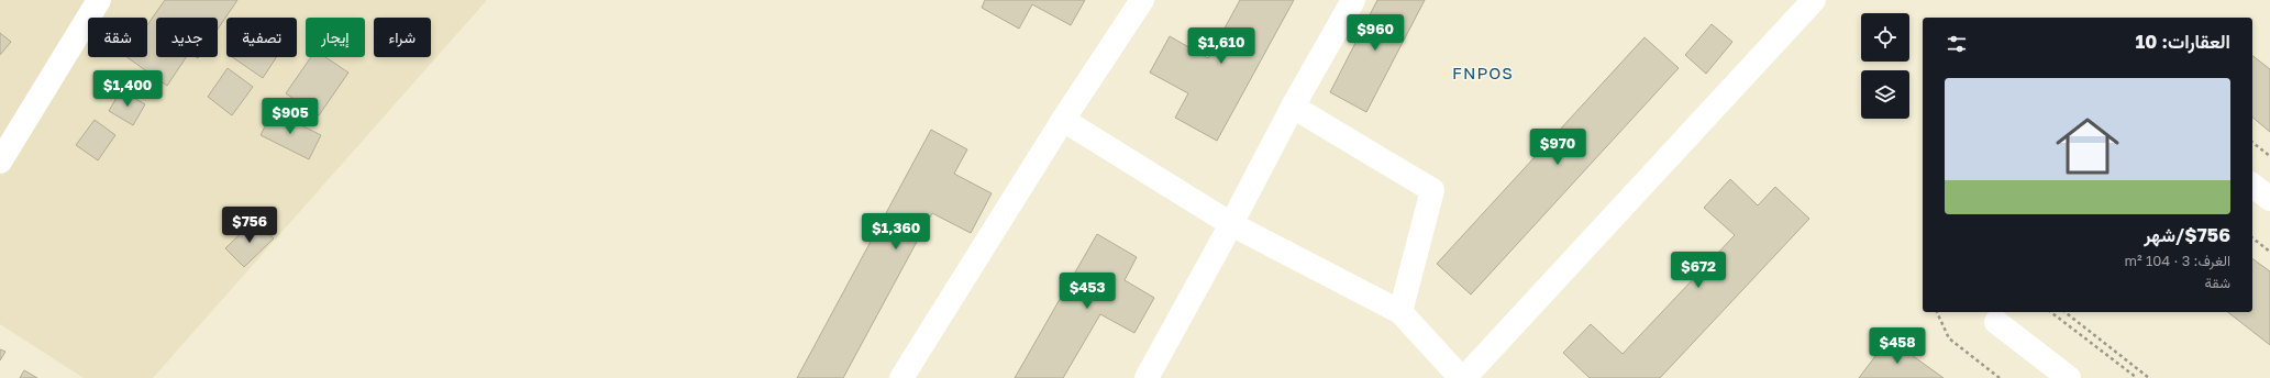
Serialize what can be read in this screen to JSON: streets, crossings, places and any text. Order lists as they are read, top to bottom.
{
  "districts": ["FNPOS"],
  "page": {
    "price": [
      "$960",
      "$1,610",
      "$1,400",
      "$905",
      "$970",
      "$756",
      "$1,360",
      "$672",
      "$453",
      "$458"
    ],
    "chip": [
      "شراء",
      "إيجار",
      "تصفية",
      "جديد",
      "شقة"
    ],
    "heading": "العقارات: 10",
    "list": [
      {
        "name": "$756/شهر",
        "note": "الغرف: 3 · 104 m² · شقة"
      }
    ]
  }
}
